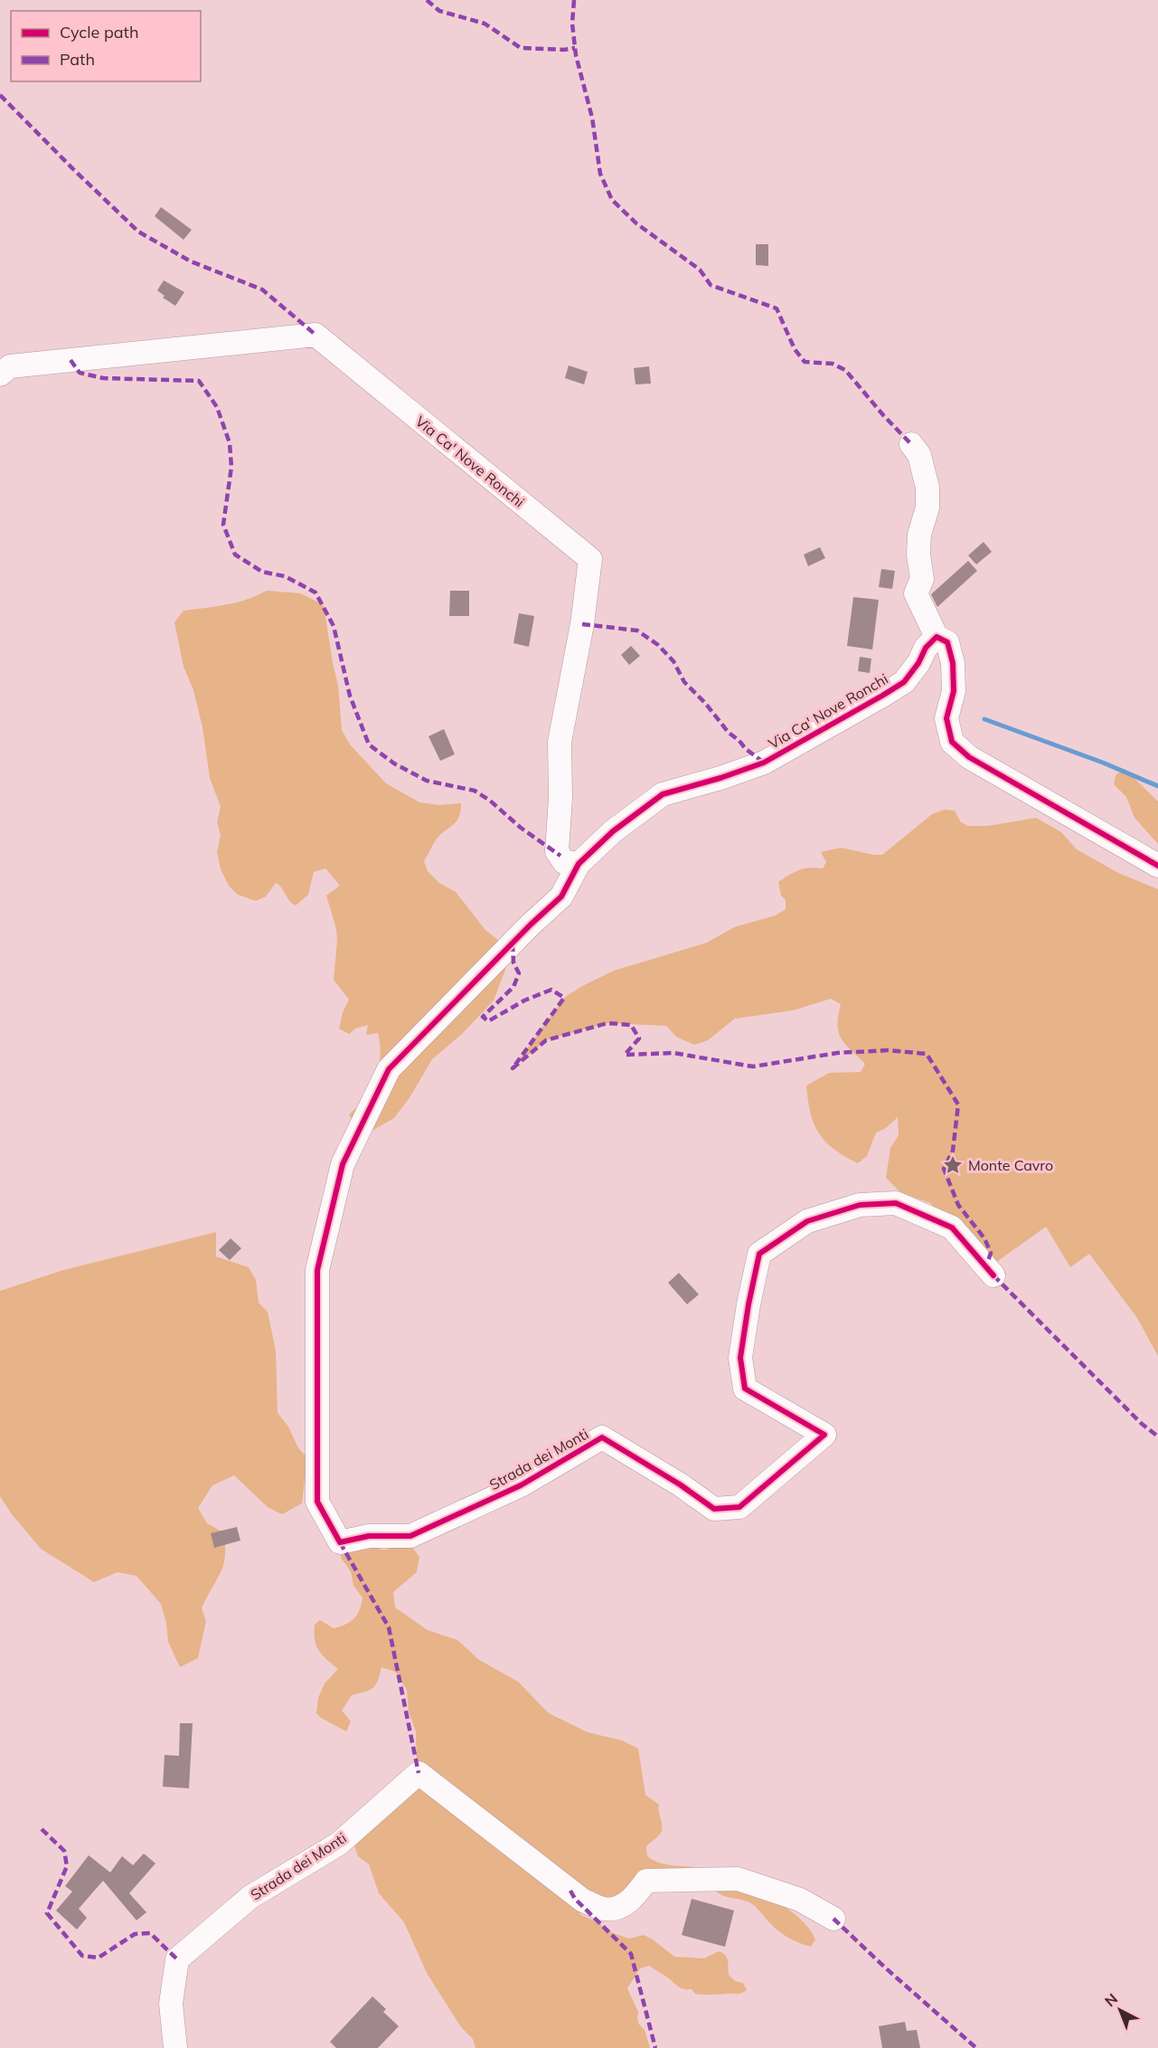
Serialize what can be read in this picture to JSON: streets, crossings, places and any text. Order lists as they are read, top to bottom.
{
  "streets": {
    "street": ["Via Ca' Nove Ronchi", "Strada dei Monti"]
  },
  "crossings": [
    ["Via Ca' Nove Ronchi", "Strada dei Monti"]
  ],
  "places": {
    "place": ["Monte Cavro"]
  },
  "legend": ["Cycle path", "Path"],
  "north": "top left"
}
